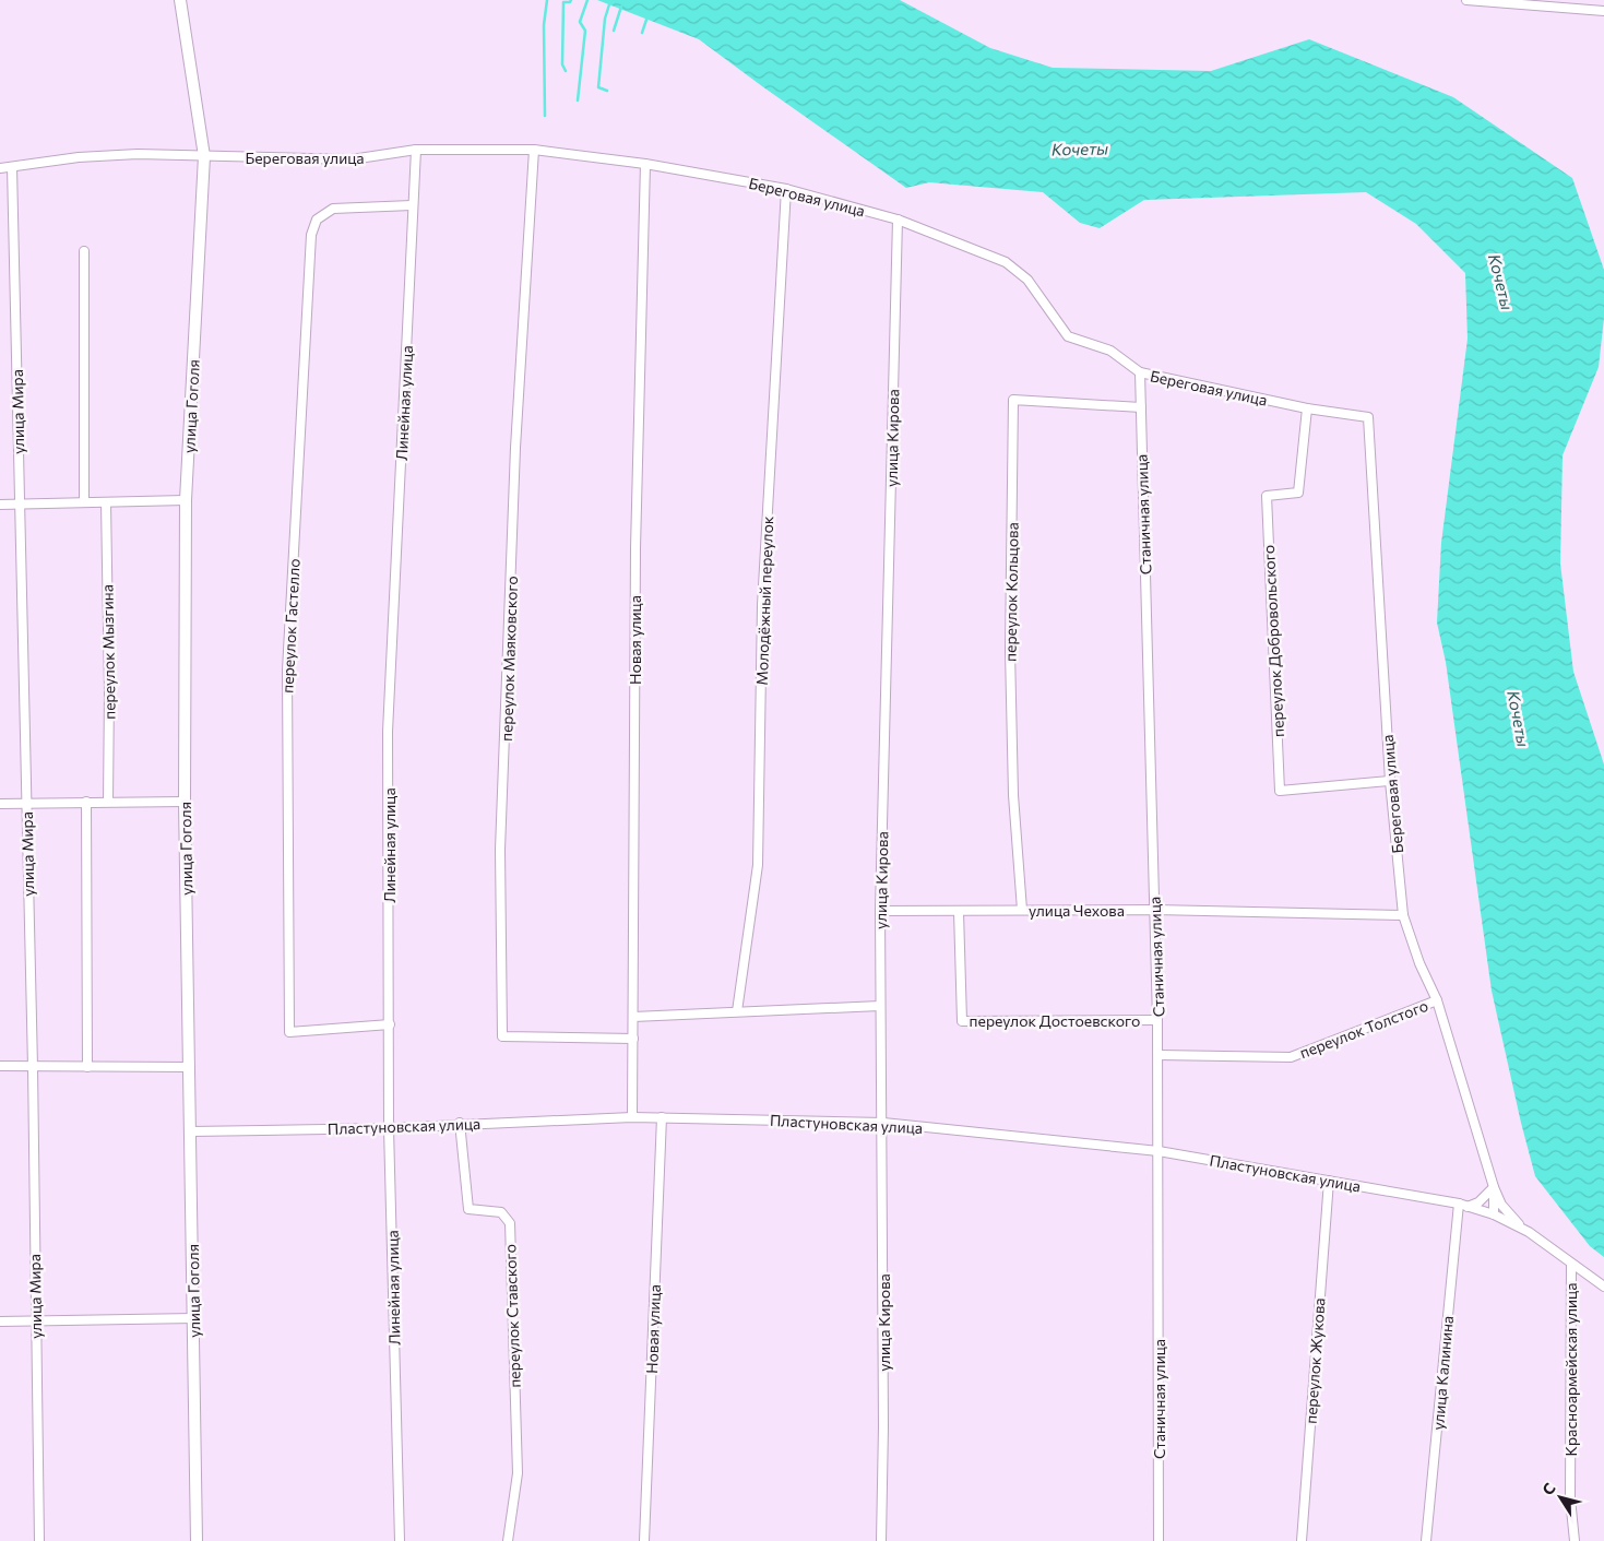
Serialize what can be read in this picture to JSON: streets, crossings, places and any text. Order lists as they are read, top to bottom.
{
  "streets": {
    "street": [
      "Береговая улица",
      "Линейная улица",
      "улица Гоголя",
      "улица Мира",
      "улица Кирова",
      "Станичная улица",
      "переулок Кольцова",
      "Молодёжный переулок",
      "переулок Гастелло",
      "Новая улица",
      "переулок Добровольского",
      "переулок Мызгина",
      "переулок Маяковского",
      "улица Чехова",
      "переулок Достоевского",
      "переулок Толстого",
      "Пластуновская улица",
      "переулок Ставского",
      "переулок Жукова",
      "Красноармейская улица",
      "улица Калинина"
    ]
  },
  "crossings": [
    ["Береговая улица", "Линейная улица"],
    ["Береговая улица", "улица Гоголя"],
    ["Береговая улица", "улица Мира"],
    ["Береговая улица", "улица Кирова"],
    ["Береговая улица", "Станичная улица"],
    ["Береговая улица", "Молодёжный переулок"],
    ["Береговая улица", "Новая улица"],
    ["Береговая улица", "переулок Добровольского"],
    ["Береговая улица", "переулок Маяковского"],
    ["Береговая улица", "улица Чехова"],
    ["Береговая улица", "переулок Толстого"],
    ["Береговая улица", "Пластуновская улица"],
    ["Линейная улица", "переулок Гастелло"],
    ["Линейная улица", "Пластуновская улица"],
    ["улица Гоголя", "Пластуновская улица"],
    ["улица Кирова", "улица Чехова"],
    ["улица Кирова", "Пластуновская улица"],
    ["Станичная улица", "переулок Кольцова"],
    ["Станичная улица", "улица Чехова"],
    ["Станичная улица", "переулок Достоевского"],
    ["Станичная улица", "переулок Толстого"],
    ["Станичная улица", "Пластуновская улица"],
    ["переулок Кольцова", "улица Чехова"],
    ["Новая улица", "переулок Маяковского"],
    ["Новая улица", "Пластуновская улица"],
    ["улица Чехова", "переулок Достоевского"],
    ["Пластуновская улица", "переулок Ставского"],
    ["Пластуновская улица", "переулок Жукова"],
    ["Пластуновская улица", "улица Калинина"]
  ],
  "water": ["Кочеты"],
  "north": "top left"
}
